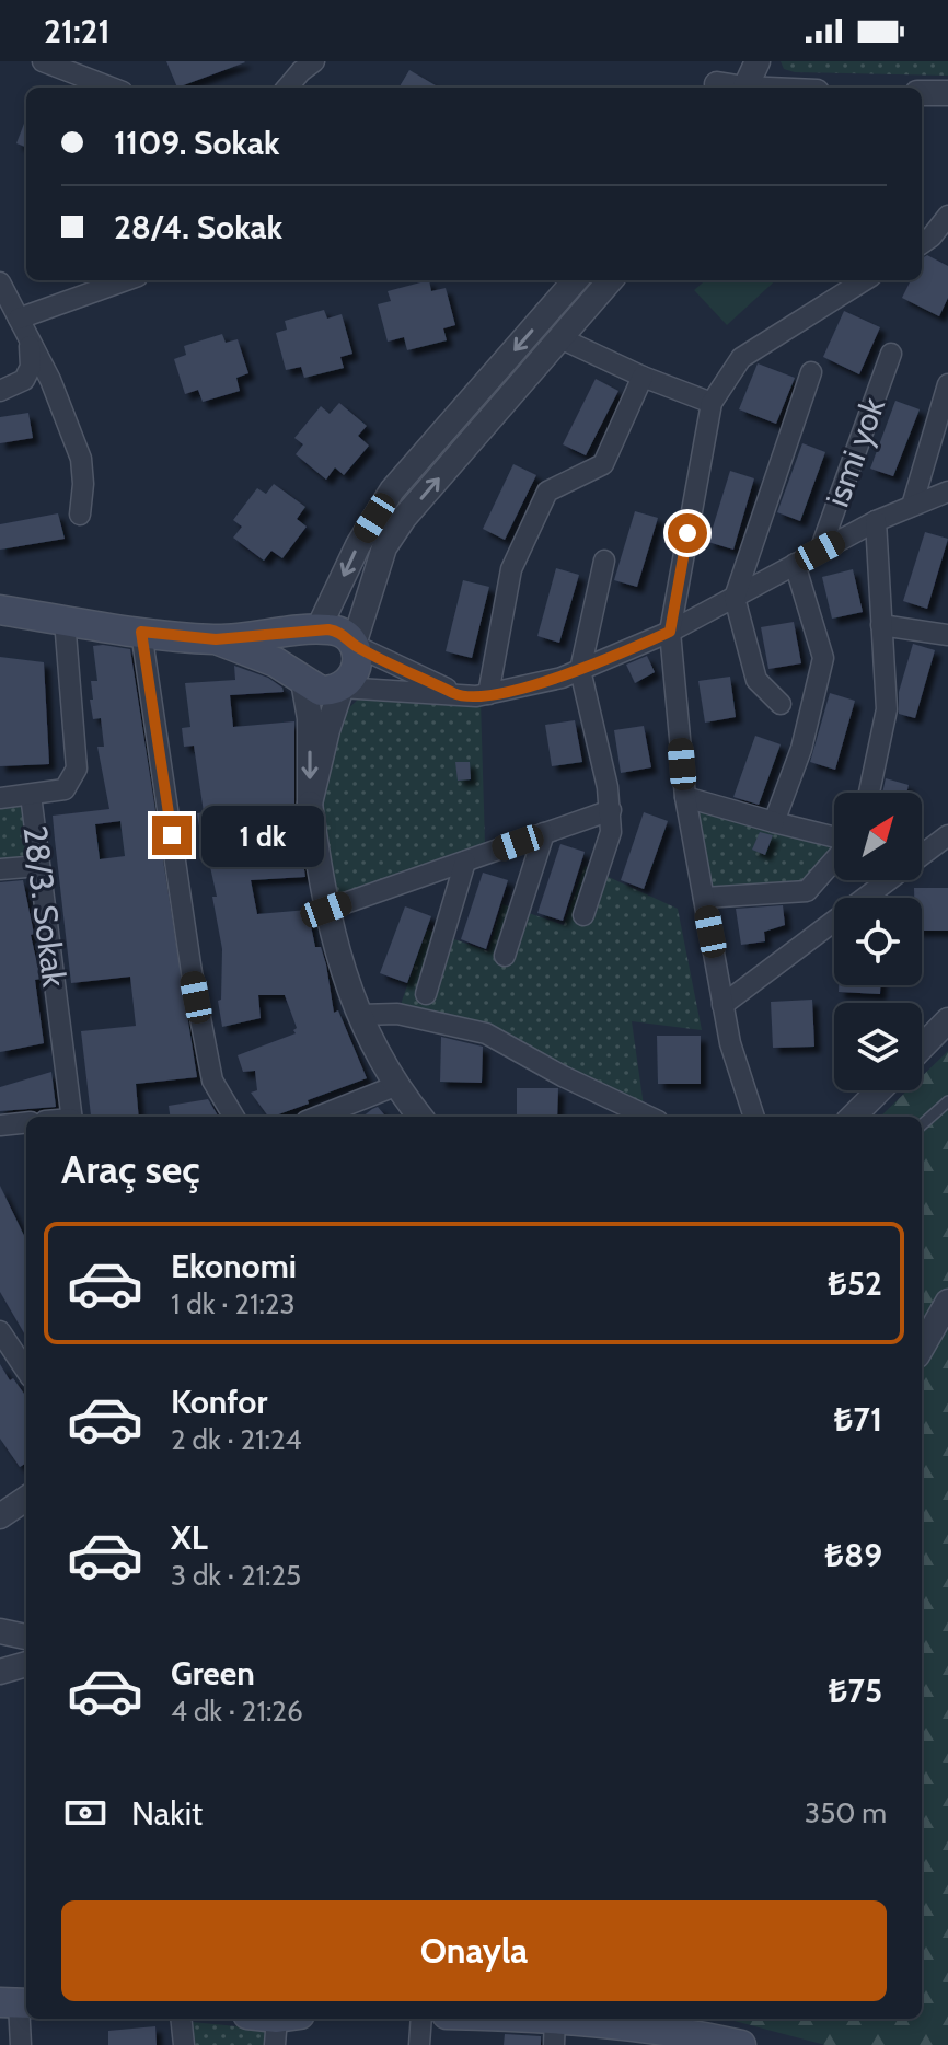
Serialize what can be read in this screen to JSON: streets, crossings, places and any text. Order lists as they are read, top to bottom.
{
  "streets": {
    "street": ["ismi yok", "28/3. Sokak"]
  },
  "north": "top right",
  "page": {
    "status": "21:21",
    "banner": ["1109. Sokak", "28/4. Sokak"],
    "bubble": "1 dk",
    "heading": "Araç seç",
    "list": [
      {
        "name": "Ekonomi",
        "note": "1 dk · 21:23",
        "value": "₺52"
      },
      {
        "name": "Konfor",
        "note": "2 dk · 21:24",
        "value": "₺71"
      },
      {
        "name": "XL",
        "note": "3 dk · 21:25",
        "value": "₺89"
      },
      {
        "name": "Green",
        "note": "4 dk · 21:26",
        "value": "₺75"
      }
    ],
    "pay": ["Nakit", "350 m"],
    "buttons": "Onayla"
  }
}
